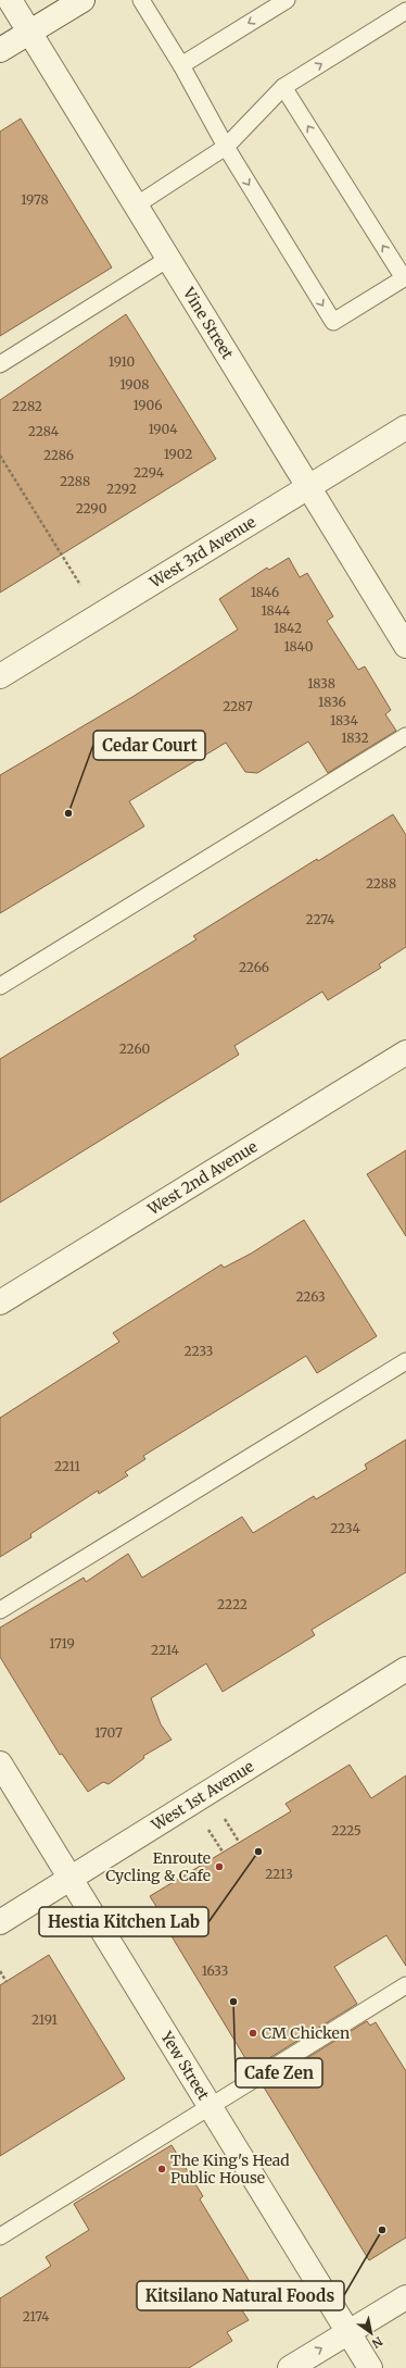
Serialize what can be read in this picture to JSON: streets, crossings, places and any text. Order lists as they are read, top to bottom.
{
  "streets": {
    "street": [
      "Vine Street",
      "West 3rd Avenue",
      "West 2nd Avenue",
      "West 1st Avenue",
      "Yew Street"
    ]
  },
  "crossings": [
    ["Vine Street", "West 3rd Avenue"],
    ["West 1st Avenue", "Yew Street"]
  ],
  "places": [
    "Cedar Court",
    "Hestia Kitchen Lab",
    "Enroute Cycling & Cafe",
    "Cafe Zen",
    "CM Chicken",
    "The King's Head Public House",
    "Kitsilano Natural Foods"
  ],
  "house_numbers": [
    "1978",
    "1910",
    "1908",
    "1906",
    "2282",
    "1904",
    "2284",
    "1902",
    "2286",
    "2294",
    "2288",
    "2292",
    "2290",
    "1846",
    "1844",
    "1842",
    "1840",
    "1838",
    "1836",
    "2287",
    "1834",
    "1832",
    "2288",
    "2274",
    "2266",
    "2260",
    "2263",
    "2233",
    "2211",
    "2234",
    "2222",
    "1719",
    "2214",
    "1707",
    "2225",
    "2213",
    "1633",
    "2191",
    "2174"
  ],
  "north": "bottom right"
}
